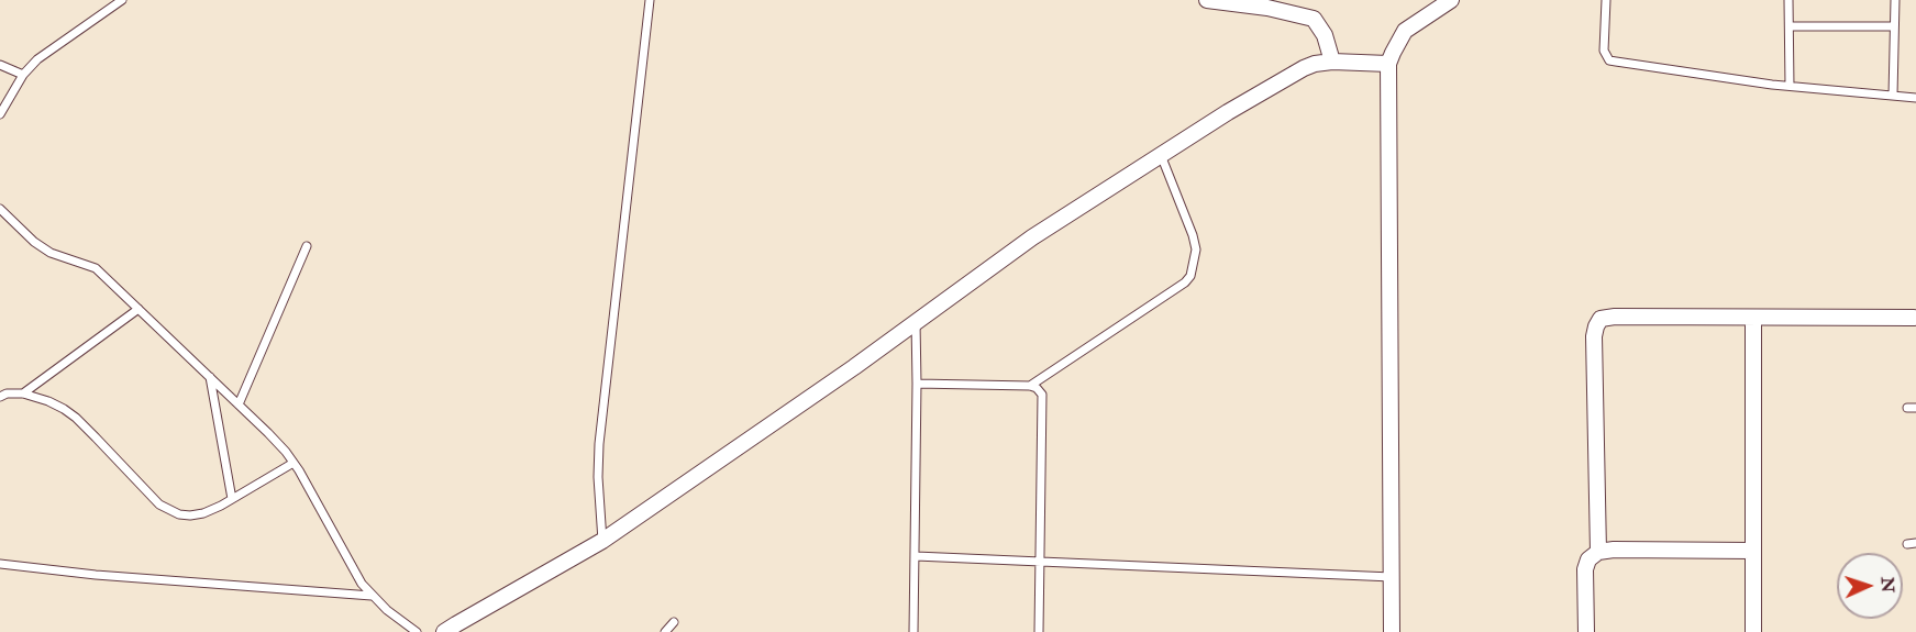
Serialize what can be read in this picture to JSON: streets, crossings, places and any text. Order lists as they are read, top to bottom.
{
  "north": "right"
}
